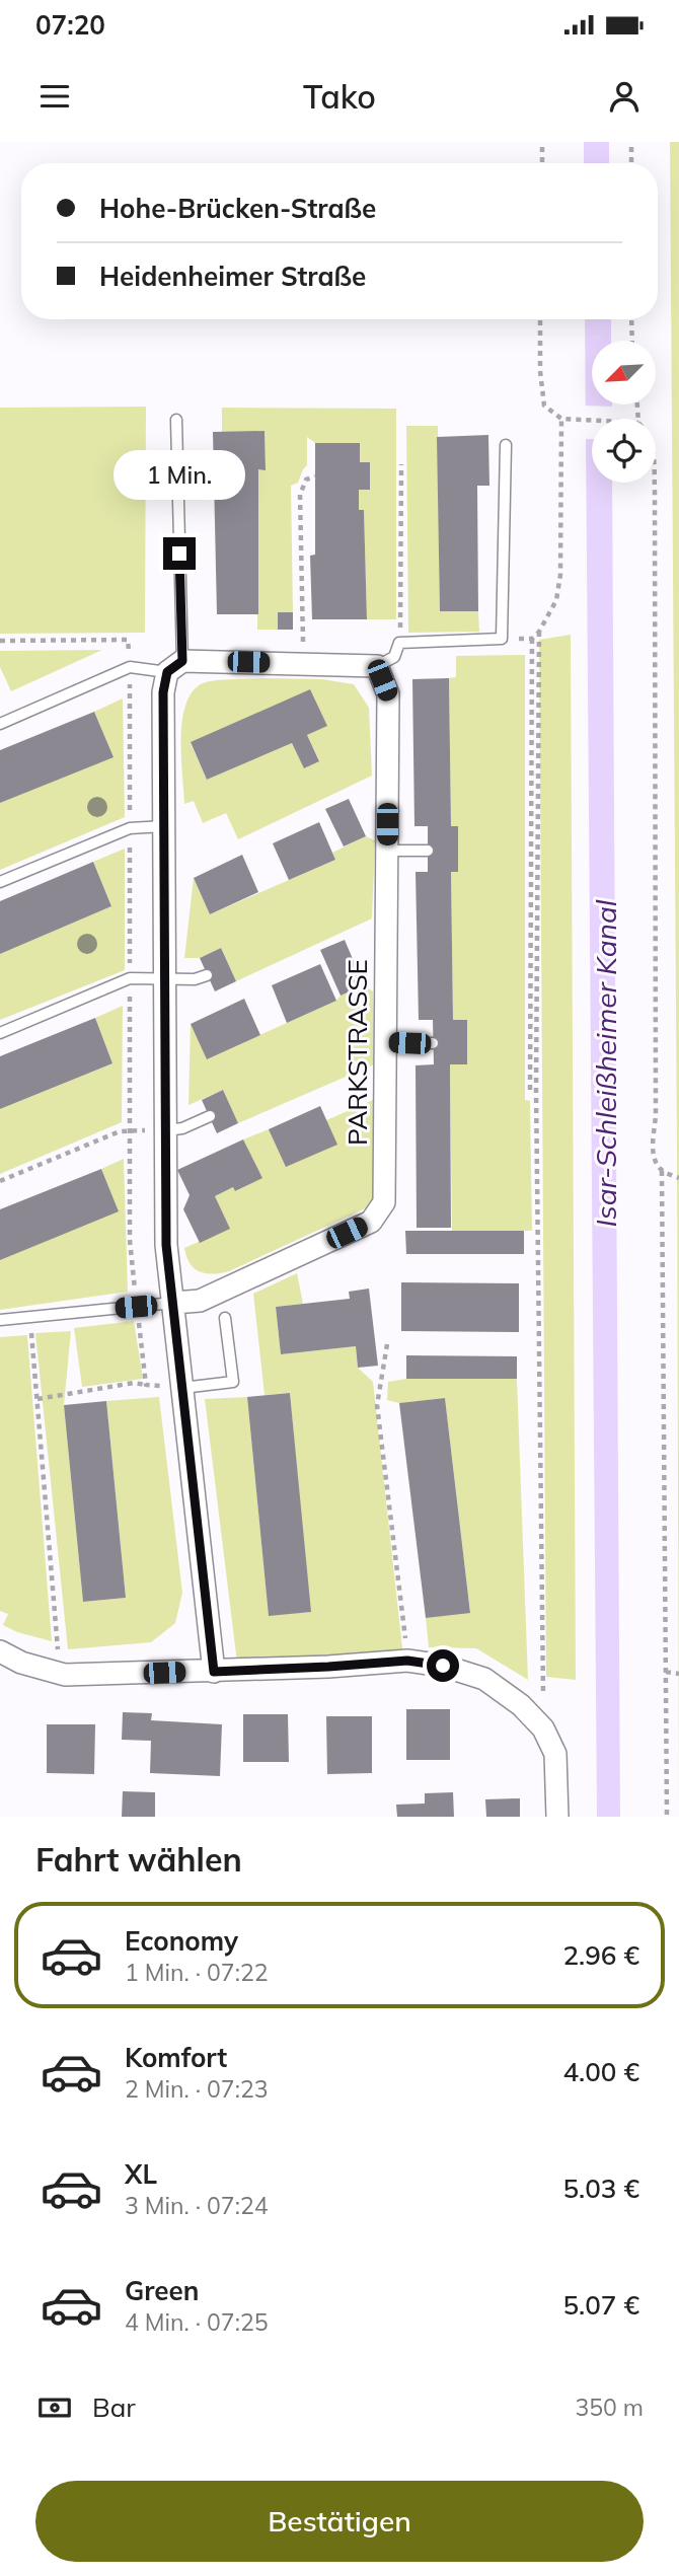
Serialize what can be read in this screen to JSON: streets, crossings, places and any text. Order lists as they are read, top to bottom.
{
  "streets": {
    "street": ["PARKSTRASSE"]
  },
  "water": ["Isar-Schleißheimer Kanal"],
  "north": "bottom left",
  "page": {
    "status": "07:20",
    "header": "Tako",
    "banner": ["Hohe-Brücken-Straße", "Heidenheimer Straße"],
    "bubble": "1 Min.",
    "heading": "Fahrt wählen",
    "list": [
      {
        "name": "Economy",
        "note": "1 Min. · 07:22",
        "value": "2.96 €"
      },
      {
        "name": "Komfort",
        "note": "2 Min. · 07:23",
        "value": "4.00 €"
      },
      {
        "name": "XL",
        "note": "3 Min. · 07:24",
        "value": "5.03 €"
      },
      {
        "name": "Green",
        "note": "4 Min. · 07:25",
        "value": "5.07 €"
      }
    ],
    "pay": ["Bar", "350 m"],
    "buttons": "Bestätigen"
  }
}
